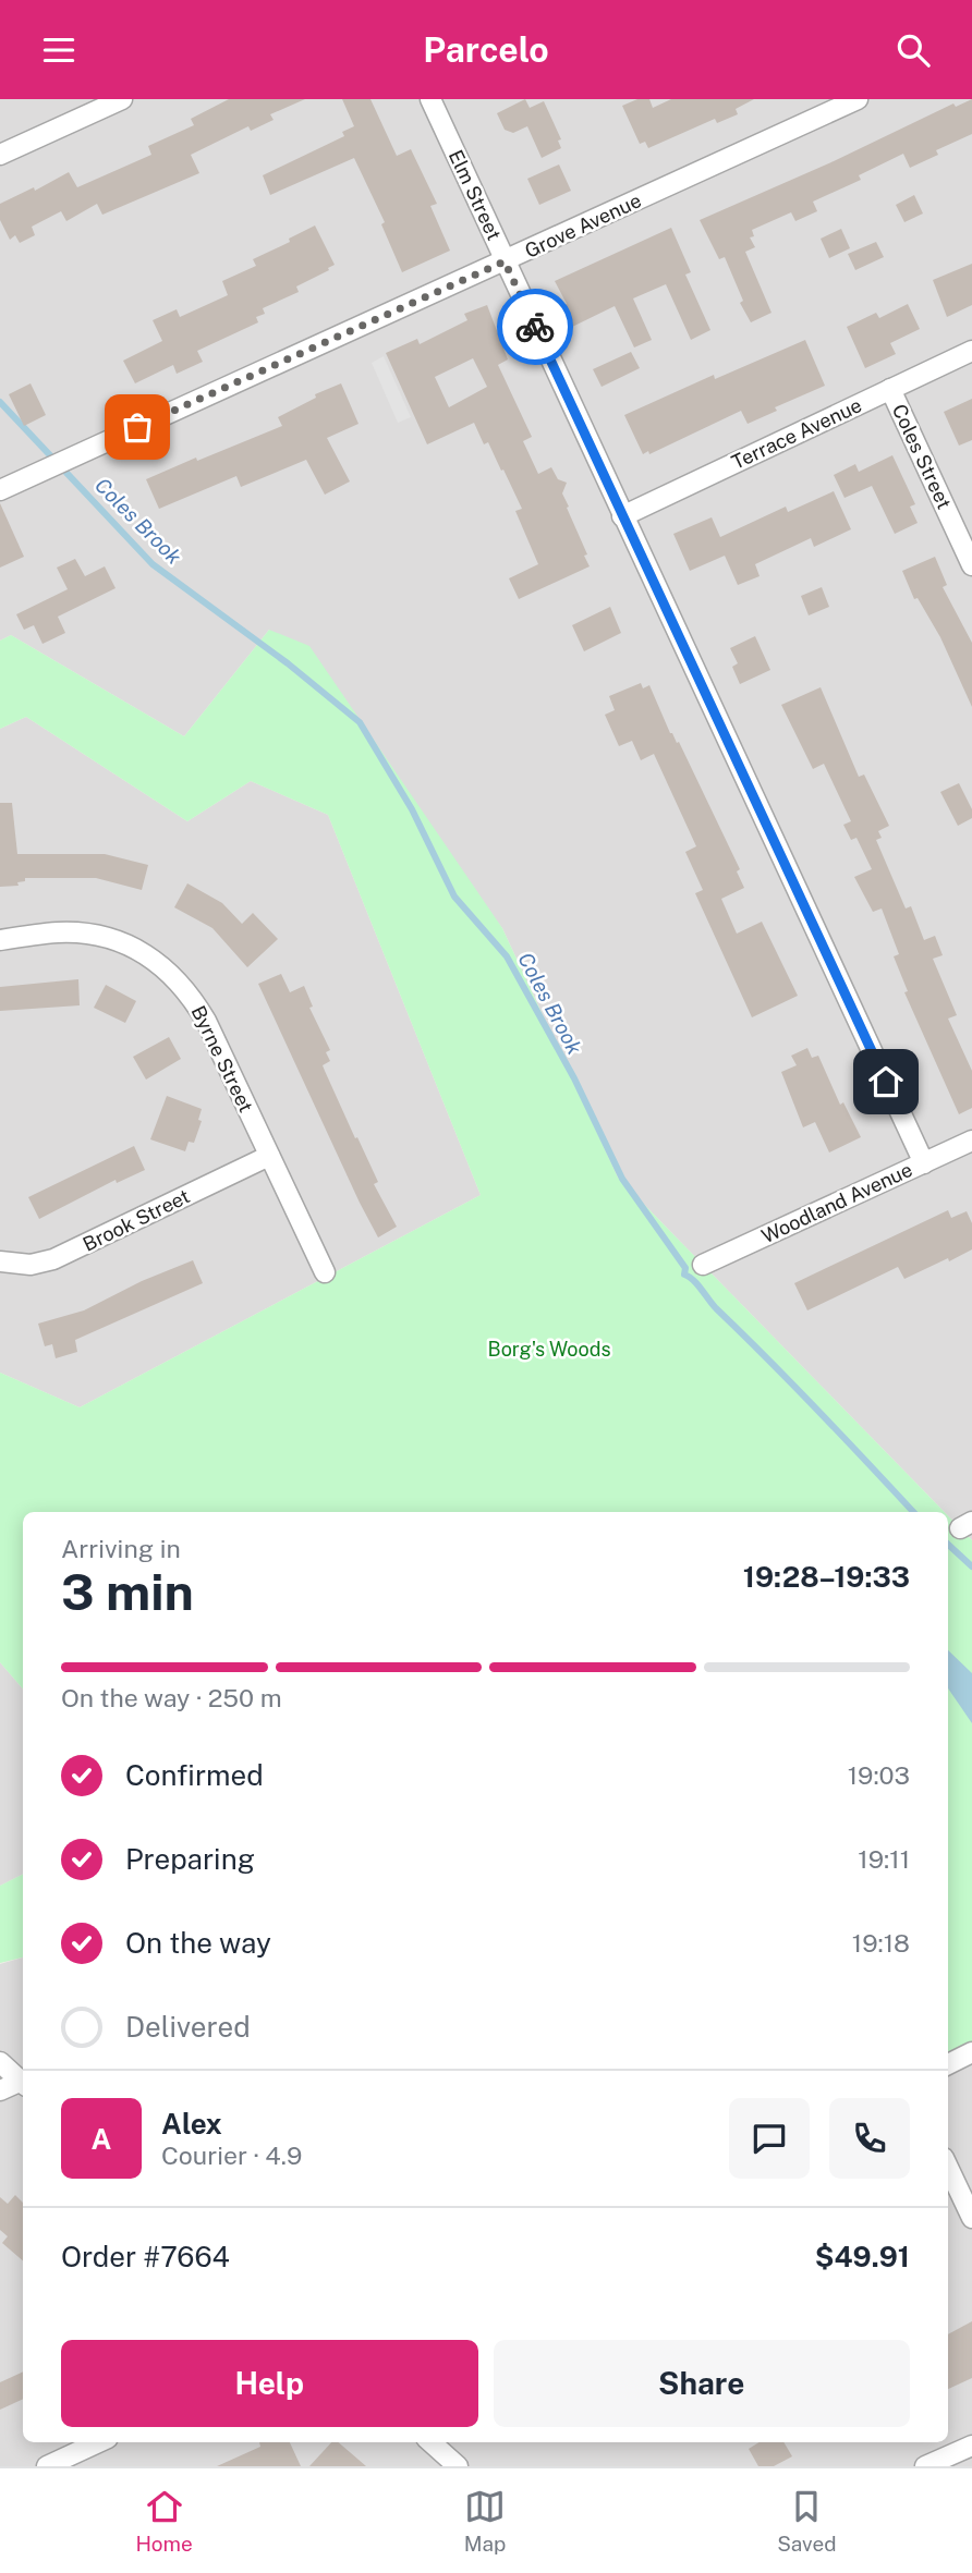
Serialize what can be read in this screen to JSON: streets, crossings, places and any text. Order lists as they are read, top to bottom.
{
  "streets": {
    "street": [
      "Elm Street",
      "Grove Avenue",
      "Terrace Avenue",
      "Coles Street",
      "Byrne Street",
      "Woodland Avenue",
      "Brook Street"
    ]
  },
  "crossings": [
    ["Elm Street", "Grove Avenue"],
    ["Elm Street", "Terrace Avenue"],
    ["Elm Street", "Woodland Avenue"],
    ["Terrace Avenue", "Coles Street"],
    ["Byrne Street", "Brook Street"]
  ],
  "water": ["Coles Brook"],
  "parks": ["Borg's Woods"],
  "page": {
    "header": "Parcelo",
    "heading": ["3 min", "Arriving in", "19:28–19:33"],
    "panel": [
      "Alex",
      "Courier · 4.9",
      "Order #7664",
      "$49.91"
    ],
    "bar": "On the way · 250 m",
    "list": [
      ["Confirmed", "19:03"],
      ["Preparing", "19:11"],
      ["On the way", "19:18"],
      "Delivered"
    ],
    "round": "A",
    "buttons": ["Help", "Share"],
    "tabs": ["Home", "Map", "Saved"]
  }
}
